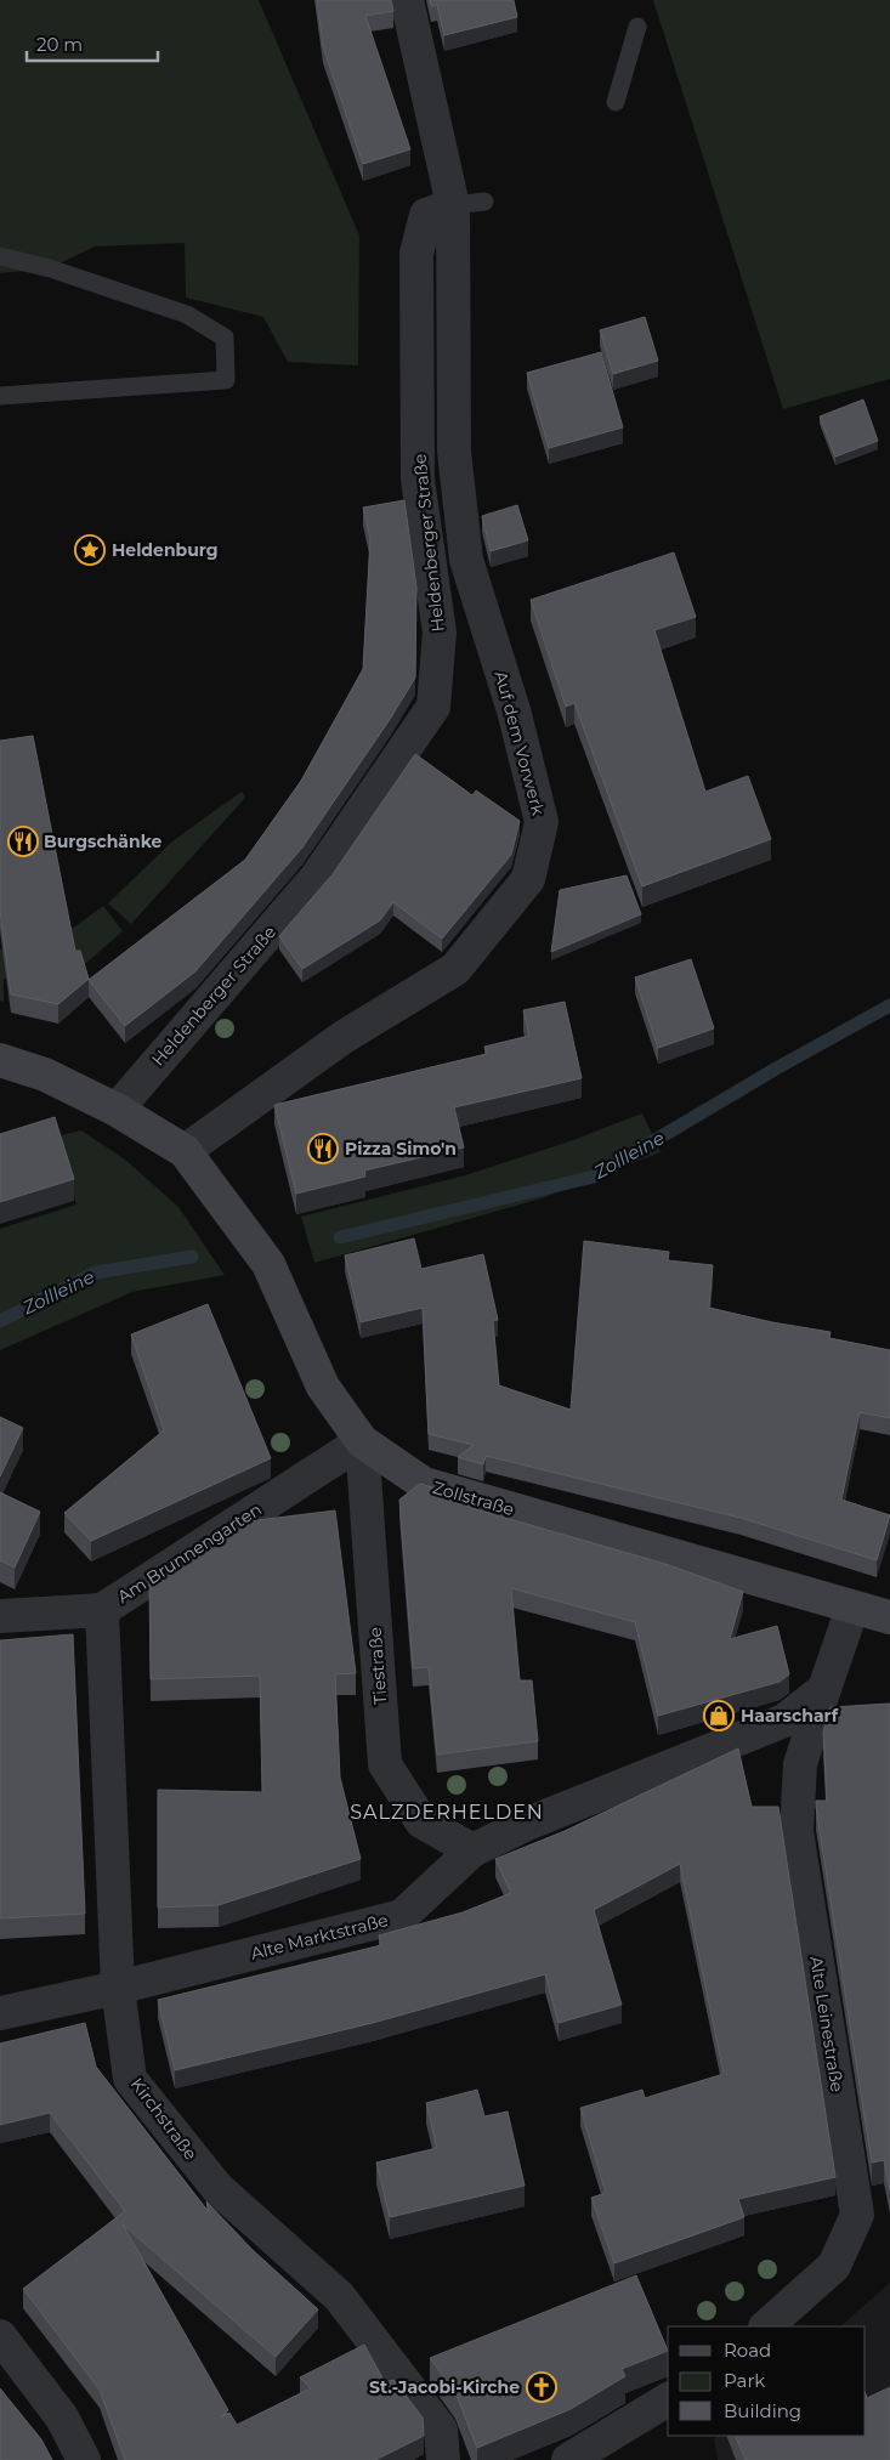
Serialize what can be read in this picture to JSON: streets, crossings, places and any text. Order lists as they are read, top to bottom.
{
  "streets": {
    "street": [
      "Heldenberger Straße",
      "Auf dem Vorwerk",
      "Zollstraße",
      "Am Brunnengarten",
      "Tiestraße",
      "Alte Marktstraße",
      "Alte Leinestraße",
      "Kirchstraße"
    ]
  },
  "crossings": [
    ["Heldenberger Straße", "Auf dem Vorwerk"],
    ["Auf dem Vorwerk", "Zollstraße"],
    ["Zollstraße", "Am Brunnengarten"],
    ["Zollstraße", "Tiestraße"],
    ["Am Brunnengarten", "Tiestraße"],
    ["Am Brunnengarten", "Kirchstraße"],
    ["Tiestraße", "Alte Marktstraße"],
    ["Alte Marktstraße", "Alte Leinestraße"],
    ["Alte Marktstraße", "Kirchstraße"]
  ],
  "districts": ["SALZDERHELDEN"],
  "water": ["Zollleine"],
  "places": {
    "place": ["Heldenburg"],
    "restaurant": ["Burgschänke", "Pizza Simo'n"],
    "shop": ["Haarscharf"],
    "church": ["St.-Jacobi-Kirche"]
  },
  "legend": ["Road", "Park", "Building"],
  "scale_bar": "20 m"
}
